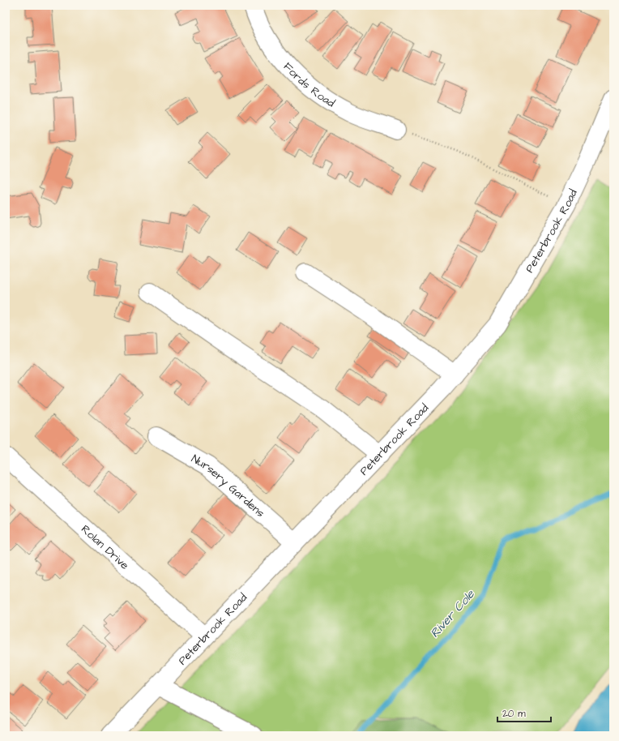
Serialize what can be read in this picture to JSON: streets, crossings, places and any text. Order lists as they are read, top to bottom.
{
  "streets": {
    "street": [
      "Fords Road",
      "Peterbrook Road",
      "Nursery Gardens",
      "Rolan Drive"
    ]
  },
  "crossings": [
    ["Peterbrook Road", "Nursery Gardens"],
    ["Peterbrook Road", "Rolan Drive"]
  ],
  "water": ["River Cole"],
  "scale_bar": "20 m"
}
